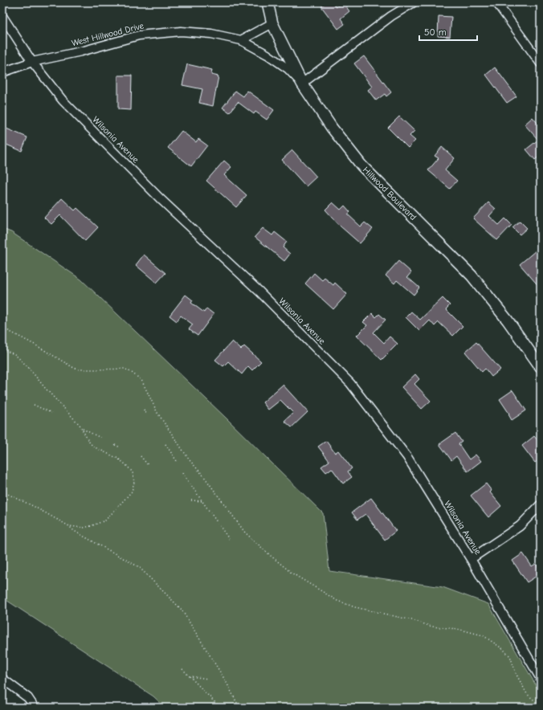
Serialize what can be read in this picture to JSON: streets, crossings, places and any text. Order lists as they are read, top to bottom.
{
  "streets": {
    "street": ["West Hillwood Drive", "Wilsonia Avenue", "Hillwood Boulevard"]
  },
  "crossings": [
    ["West Hillwood Drive", "Wilsonia Avenue"],
    ["West Hillwood Drive", "Hillwood Boulevard"]
  ],
  "scale_bar": "50 m"
}
